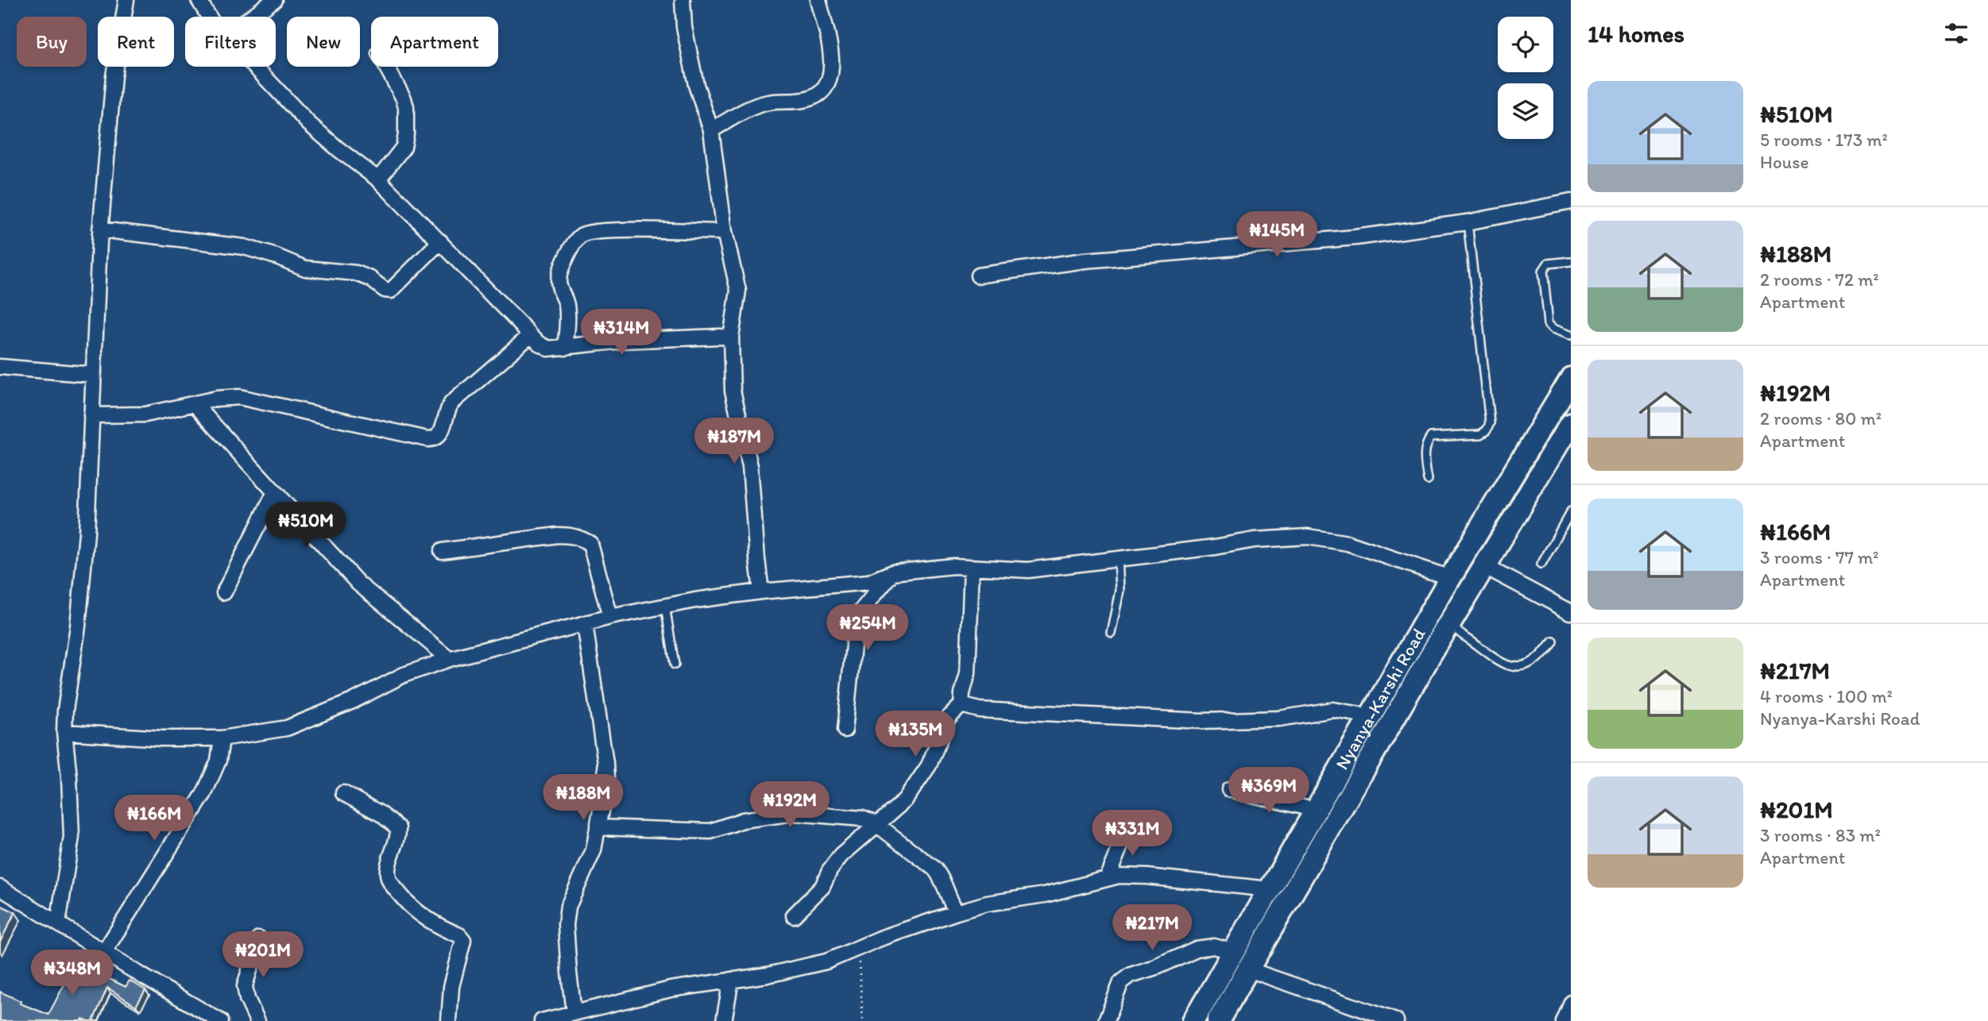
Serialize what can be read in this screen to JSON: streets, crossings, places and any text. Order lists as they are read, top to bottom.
{
  "streets": {
    "main road": ["Nyanya-Karshi Road"]
  },
  "page": {
    "heading": "14 homes",
    "chip": [
      "Buy",
      "Rent",
      "Filters",
      "New",
      "Apartment"
    ],
    "list": [
      {
        "name": "₦510M",
        "note": "5 rooms · 173 m² · House"
      },
      {
        "name": "₦188M",
        "note": "2 rooms · 72 m² · Apartment"
      },
      {
        "name": "₦192M",
        "note": "2 rooms · 80 m² · Apartment"
      },
      {
        "name": "₦166M",
        "note": "3 rooms · 77 m² · Apartment"
      },
      {
        "name": "₦217M",
        "note": "4 rooms · 100 m² · Nyanya-Karshi Road"
      },
      {
        "name": "₦201M",
        "note": "3 rooms · 83 m² · Apartment"
      }
    ],
    "price": [
      "₦145M",
      "₦314M",
      "₦187M",
      "₦510M",
      "₦254M",
      "₦135M",
      "₦369M",
      "₦188M",
      "₦192M",
      "₦166M",
      "₦331M",
      "₦217M",
      "₦201M",
      "₦348M"
    ]
  }
}
